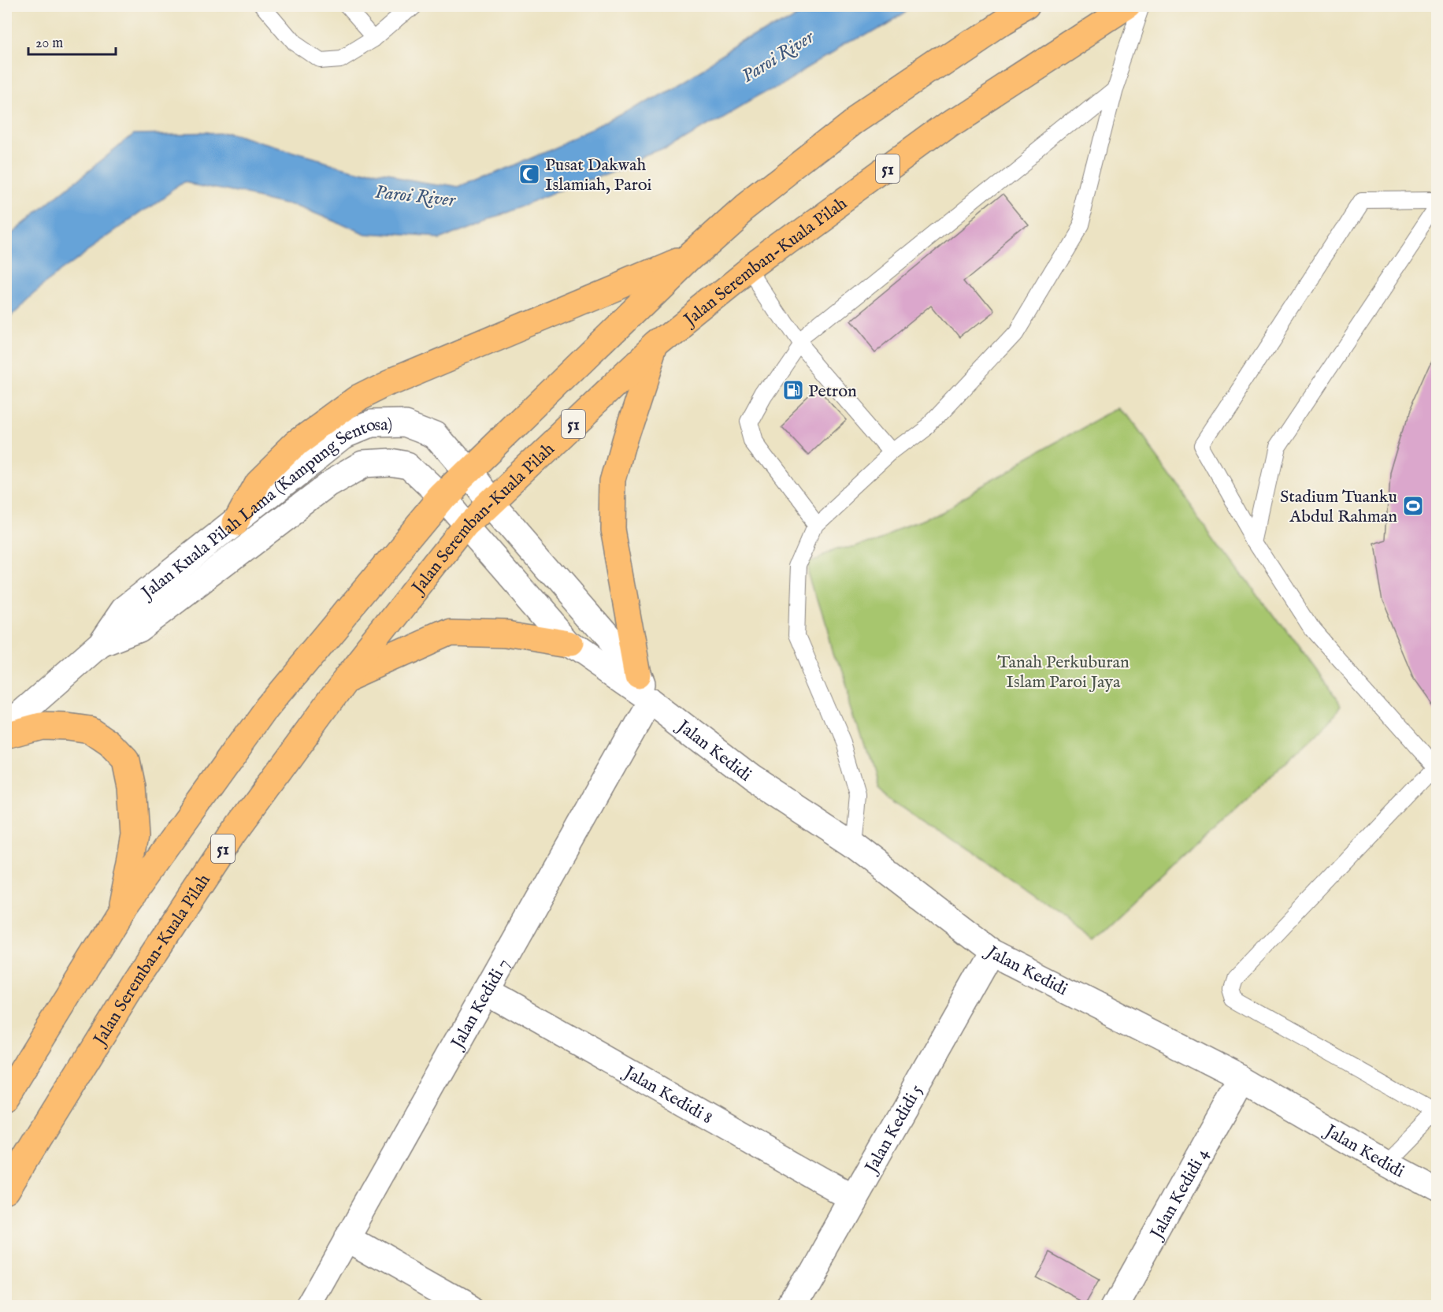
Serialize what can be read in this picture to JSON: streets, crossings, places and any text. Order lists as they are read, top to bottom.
{
  "streets": {
    "highway": ["51", "Jalan Seremban-Kuala Pilah"],
    "street": [
      "Jalan Kuala Pilah Lama (Kampung Sentosa)",
      "Jalan Kedidi",
      "Jalan Kedidi 7",
      "Jalan Kedidi 8",
      "Jalan Kedidi 5",
      "Jalan Kedidi 4"
    ]
  },
  "crossings": [
    ["51", "Jalan Kuala Pilah Lama (Kampung Sentosa)"],
    ["Jalan Seremban-Kuala Pilah", "Jalan Kuala Pilah Lama (Kampung Sentosa)"],
    ["Jalan Kuala Pilah Lama (Kampung Sentosa)", "Jalan Kedidi"],
    ["Jalan Kuala Pilah Lama (Kampung Sentosa)", "Jalan Kedidi 7"],
    ["Jalan Kedidi", "Jalan Kedidi 7"],
    ["Jalan Kedidi", "Jalan Kedidi 5"],
    ["Jalan Kedidi", "Jalan Kedidi 4"],
    ["Jalan Kedidi 7", "Jalan Kedidi 8"],
    ["Jalan Kedidi 8", "Jalan Kedidi 5"]
  ],
  "water": ["Paroi River"],
  "parks": ["Tanah Perkuburan Islam Paroi Jaya"],
  "places": {
    "mosque": ["Pusat Dakwah Islamiah, Paroi"],
    "fuel station": ["Petron"],
    "sports": ["Stadium Tuanku Abdul Rahman"]
  },
  "scale_bar": "20 m"
}
